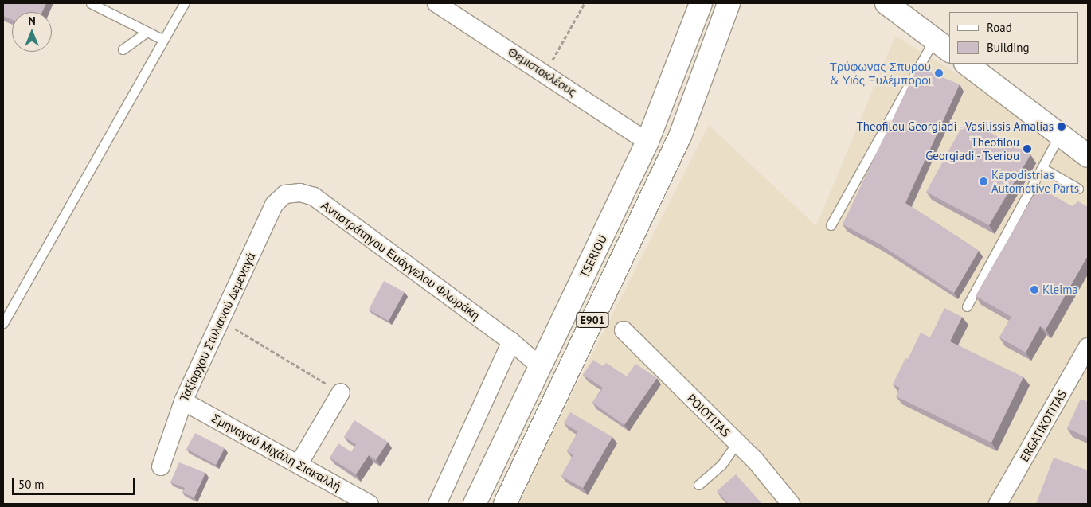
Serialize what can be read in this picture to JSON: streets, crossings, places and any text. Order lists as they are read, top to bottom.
{
  "streets": {
    "main road": ["TSERIOU", "E901"],
    "street": [
      "Θεμιστοκλέους",
      "Αντιστράτηγου Ευάγγελου Φλωράκη",
      "Ταξίαρχου Στυλιανού Δεμεναγά",
      "POIOTITAS",
      "ERGATIKOTITAS",
      "Σμηναγού Μιχάλη Σιακαλλή"
    ]
  },
  "crossings": [
    ["Θεμιστοκλέους", "TSERIOU"],
    ["TSERIOU", "Αντιστράτηγου Ευάγγελου Φλωράκη"],
    ["Αντιστράτηγου Ευάγγελου Φλωράκη", "Ταξίαρχου Στυλιανού Δεμεναγά"],
    ["Ταξίαρχου Στυλιανού Δεμεναγά", "Σμηναγού Μιχάλη Σιακαλλή"]
  ],
  "places": [
    "Τρύφωνας Σπυρου & Υιός Ξυλέμποροι",
    "Theofilou Georgiadi - Vasilissis Amalias",
    "Theofilou Georgiadi - Tseriou",
    "Kapodistrias Automotive Parts",
    "Kleima"
  ],
  "legend": ["Road", "Building"],
  "scale_bar": "50 m",
  "north": "top"
}
